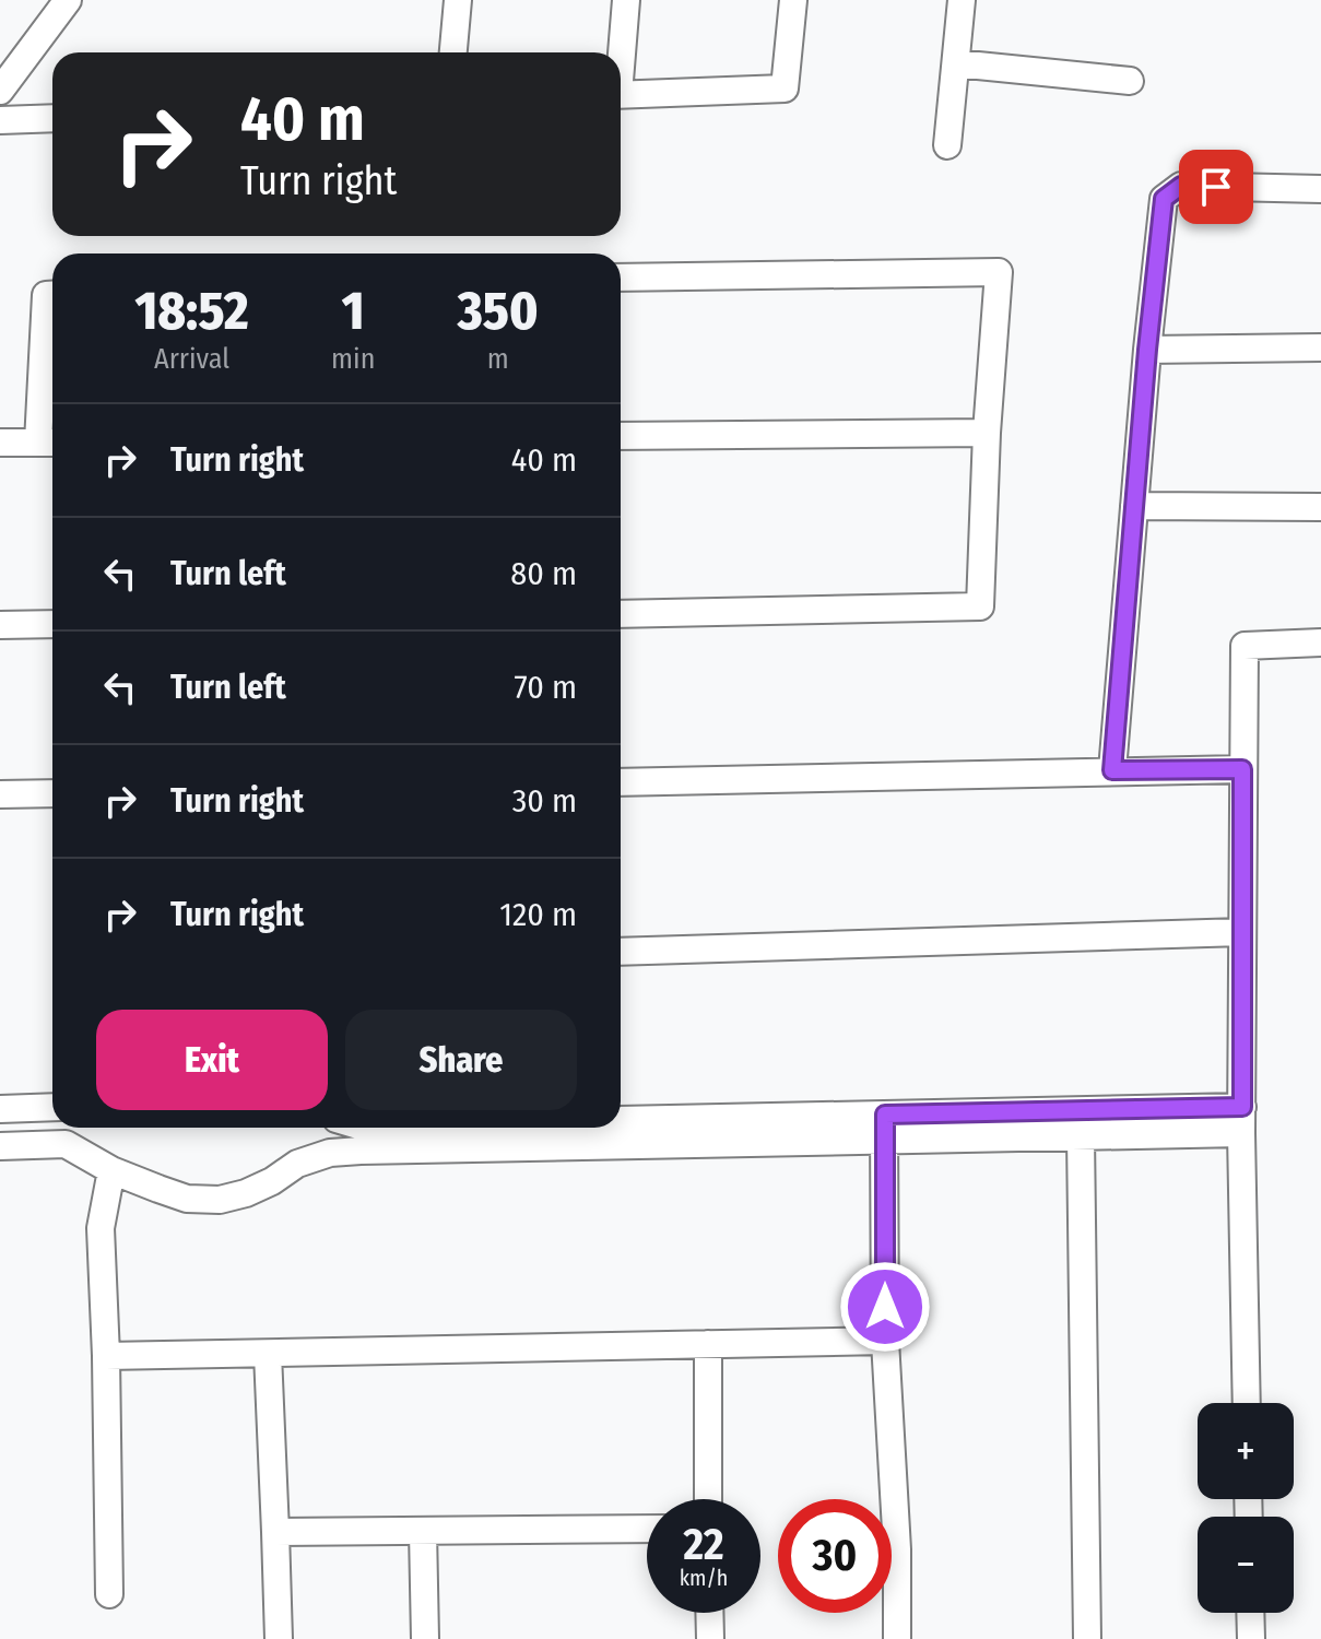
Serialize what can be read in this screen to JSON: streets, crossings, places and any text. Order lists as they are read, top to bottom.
{
  "page": {
    "turn": ["40 m", "Turn right"],
    "eta": [
      "18:52",
      "Arrival",
      "1",
      "min",
      "350",
      "m"
    ],
    "list": [
      {
        "name": "Turn right",
        "value": "40 m"
      },
      {
        "name": "Turn left",
        "value": "80 m"
      },
      {
        "name": "Turn left",
        "value": "70 m"
      },
      {
        "name": "Turn right",
        "value": "30 m"
      },
      {
        "name": "Turn right",
        "value": "120 m"
      }
    ],
    "buttons": ["Exit", "Share"],
    "map_buttons": ["+", "−"],
    "speed": "22 km/h",
    "limit": "30"
  }
}
